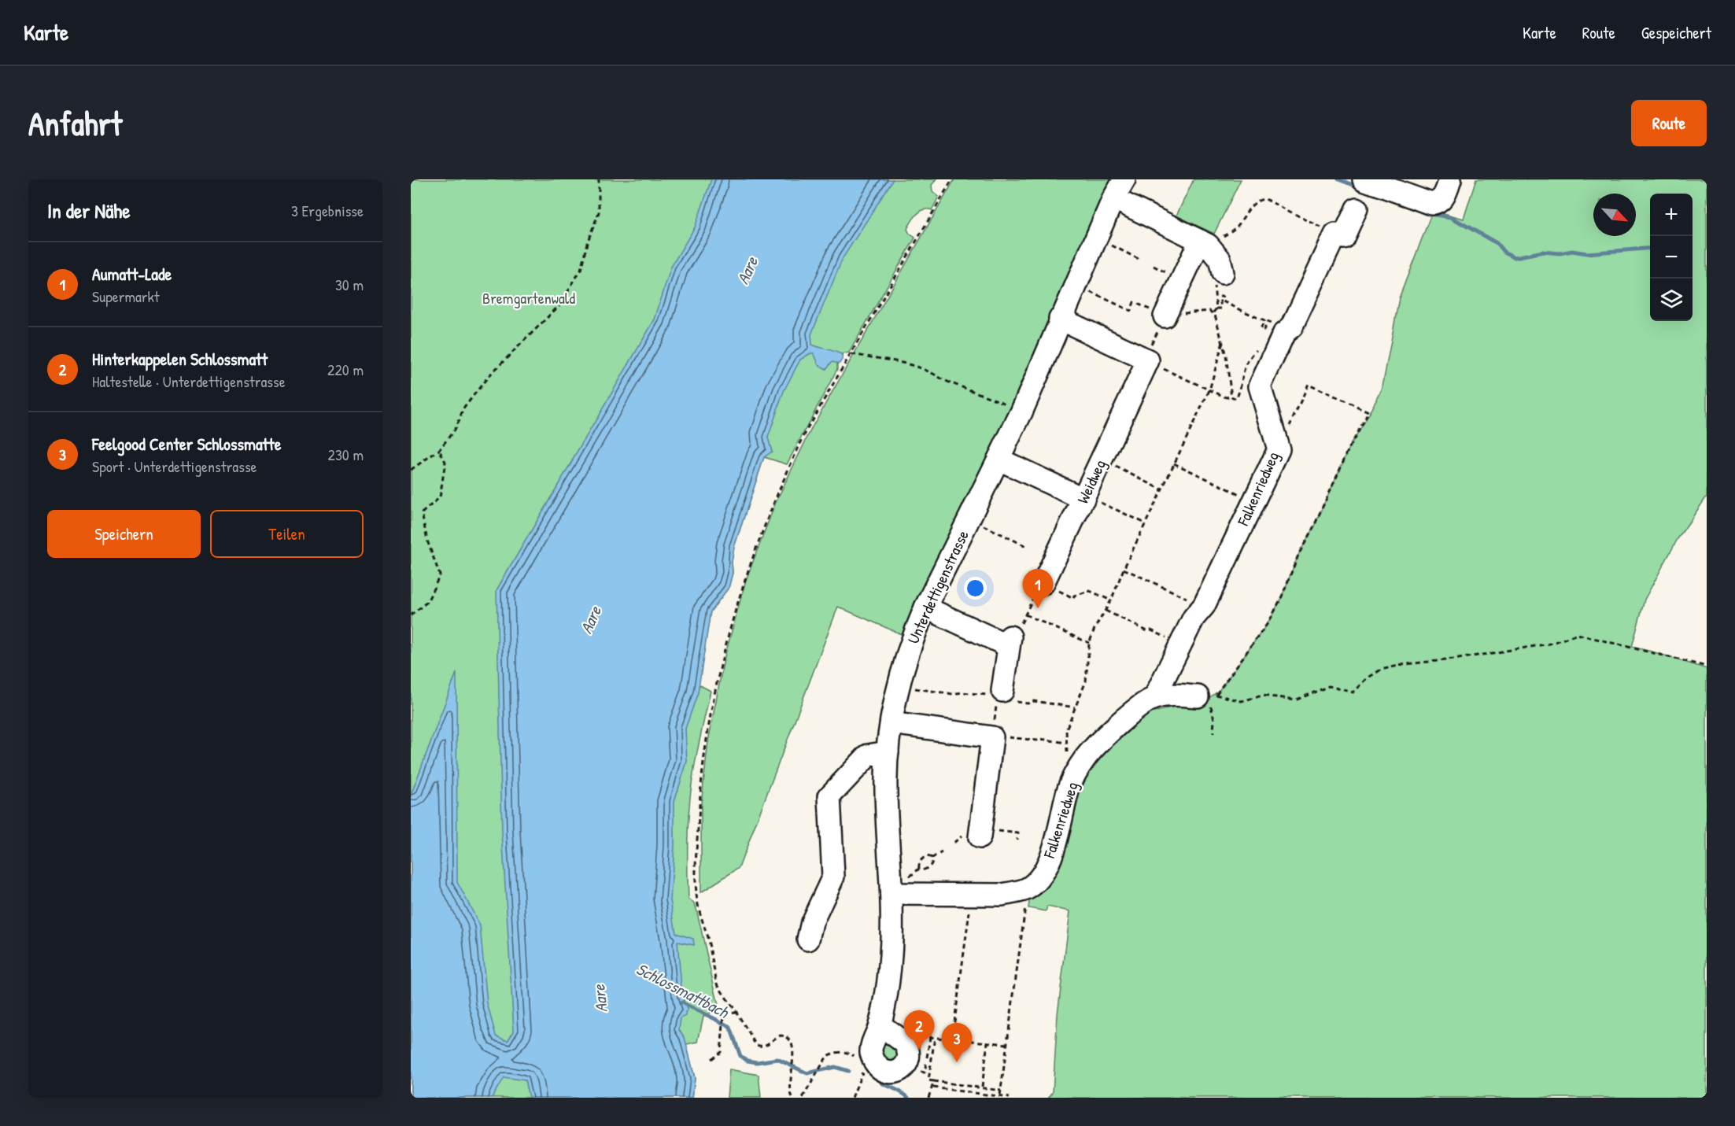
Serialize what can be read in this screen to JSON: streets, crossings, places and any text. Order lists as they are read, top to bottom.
{
  "streets": {
    "street": ["Weidweg", "Falkenriedweg", "Unterdettigenstrasse"]
  },
  "water": ["Aare", "Schlossmattbach"],
  "parks": ["Bremgartenwald"],
  "north": "bottom right",
  "page": {
    "header": "Karte",
    "nav": ["Karte", "Route", "Gespeichert"],
    "buttons": [
      "Route",
      ["Speichern", "Teilen"]
    ],
    "title": "Anfahrt",
    "heading": ["In der Nähe", "3 Ergebnisse"],
    "map_buttons": ["+", "−"],
    "list": [
      {
        "mark": "1",
        "name": "Aumatt-Lade",
        "note": "Supermarkt",
        "value": "30 m"
      },
      {
        "mark": "2",
        "name": "Hinterkappelen Schlossmatt",
        "note": "Haltestelle · Unterdettigenstrasse",
        "value": "220 m"
      },
      {
        "mark": "3",
        "name": "Feelgood Center Schlossmatte",
        "note": "Sport · Unterdettigenstrasse",
        "value": "230 m"
      }
    ],
    "pins": ["1", "2", "3"]
  }
}
